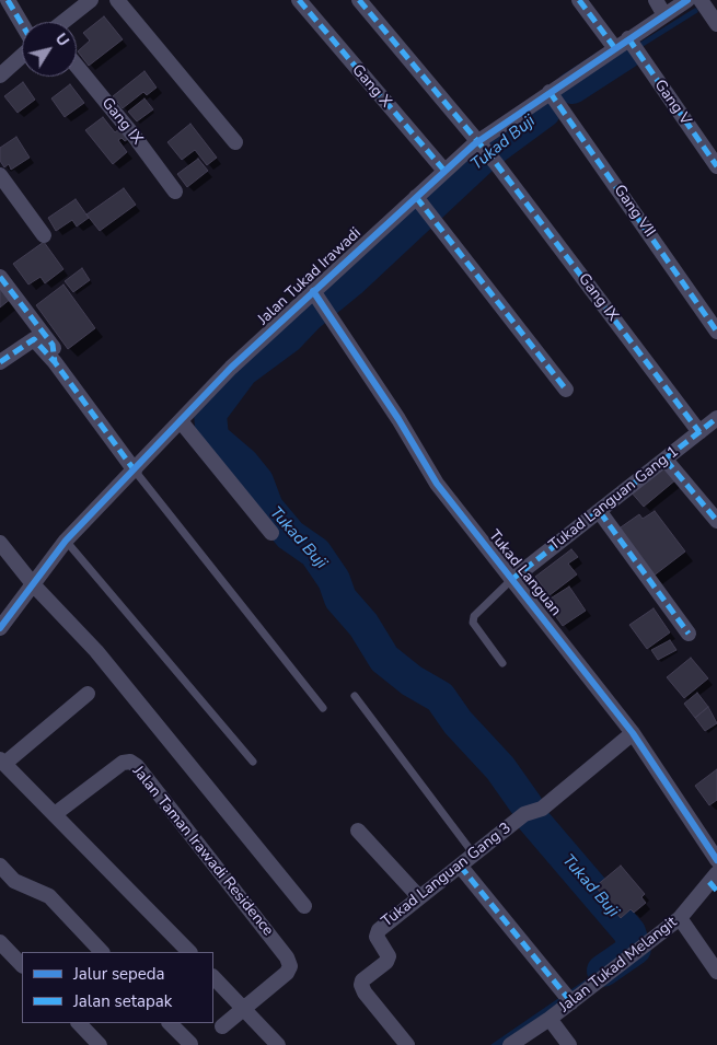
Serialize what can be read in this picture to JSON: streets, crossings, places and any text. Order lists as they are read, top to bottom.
{
  "streets": {
    "street": [
      "Gang X",
      "Gang V",
      "Gang IX",
      "Gang VII",
      "Jalan Tukad Irawadi",
      "Tukad Languan Gang 1",
      "Tukad Languan",
      "Jalan Taman Irawadi Residence",
      "Tukad Languan Gang 3",
      "Jalan Tukad Melangit"
    ]
  },
  "crossings": [
    ["Gang X", "Jalan Tukad Irawadi"],
    ["Gang V", "Jalan Tukad Irawadi"],
    ["Gang IX", "Jalan Tukad Irawadi"],
    ["Gang IX", "Tukad Languan Gang 1"],
    ["Gang VII", "Jalan Tukad Irawadi"],
    ["Jalan Tukad Irawadi", "Tukad Languan"],
    ["Tukad Languan Gang 1", "Tukad Languan"],
    ["Tukad Languan", "Tukad Languan Gang 3"]
  ],
  "water": ["Tukad Buji"],
  "legend": ["Jalur sepeda", "Jalan setapak"],
  "north": "top right"
}
